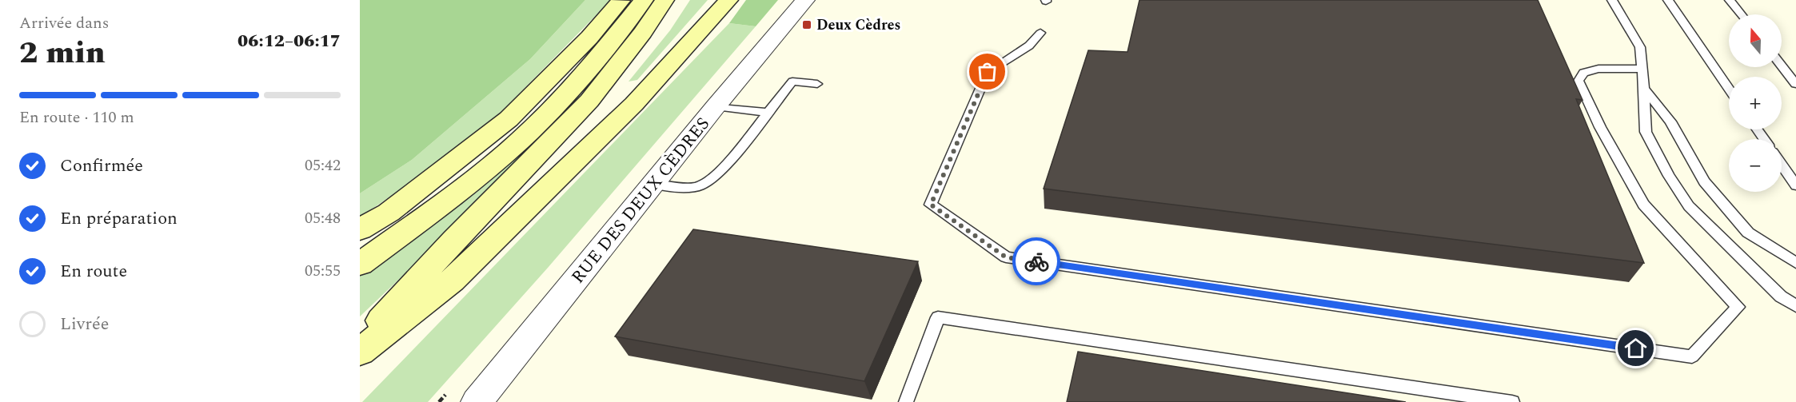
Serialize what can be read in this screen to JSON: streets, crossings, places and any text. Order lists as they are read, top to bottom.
{
  "streets": {
    "street": ["RUE DES DEUX CÈDRES"]
  },
  "places": {
    "transit": ["Deux Cèdres"]
  },
  "north": "top",
  "page": {
    "heading": ["2 min", "Arrivée dans", "06:12–06:17"],
    "map_buttons": ["+", "−"],
    "bar": "En route · 110 m",
    "list": [
      ["Confirmée", "05:42"],
      ["En préparation", "05:48"],
      ["En route", "05:55"],
      "Livrée"
    ]
  }
}
